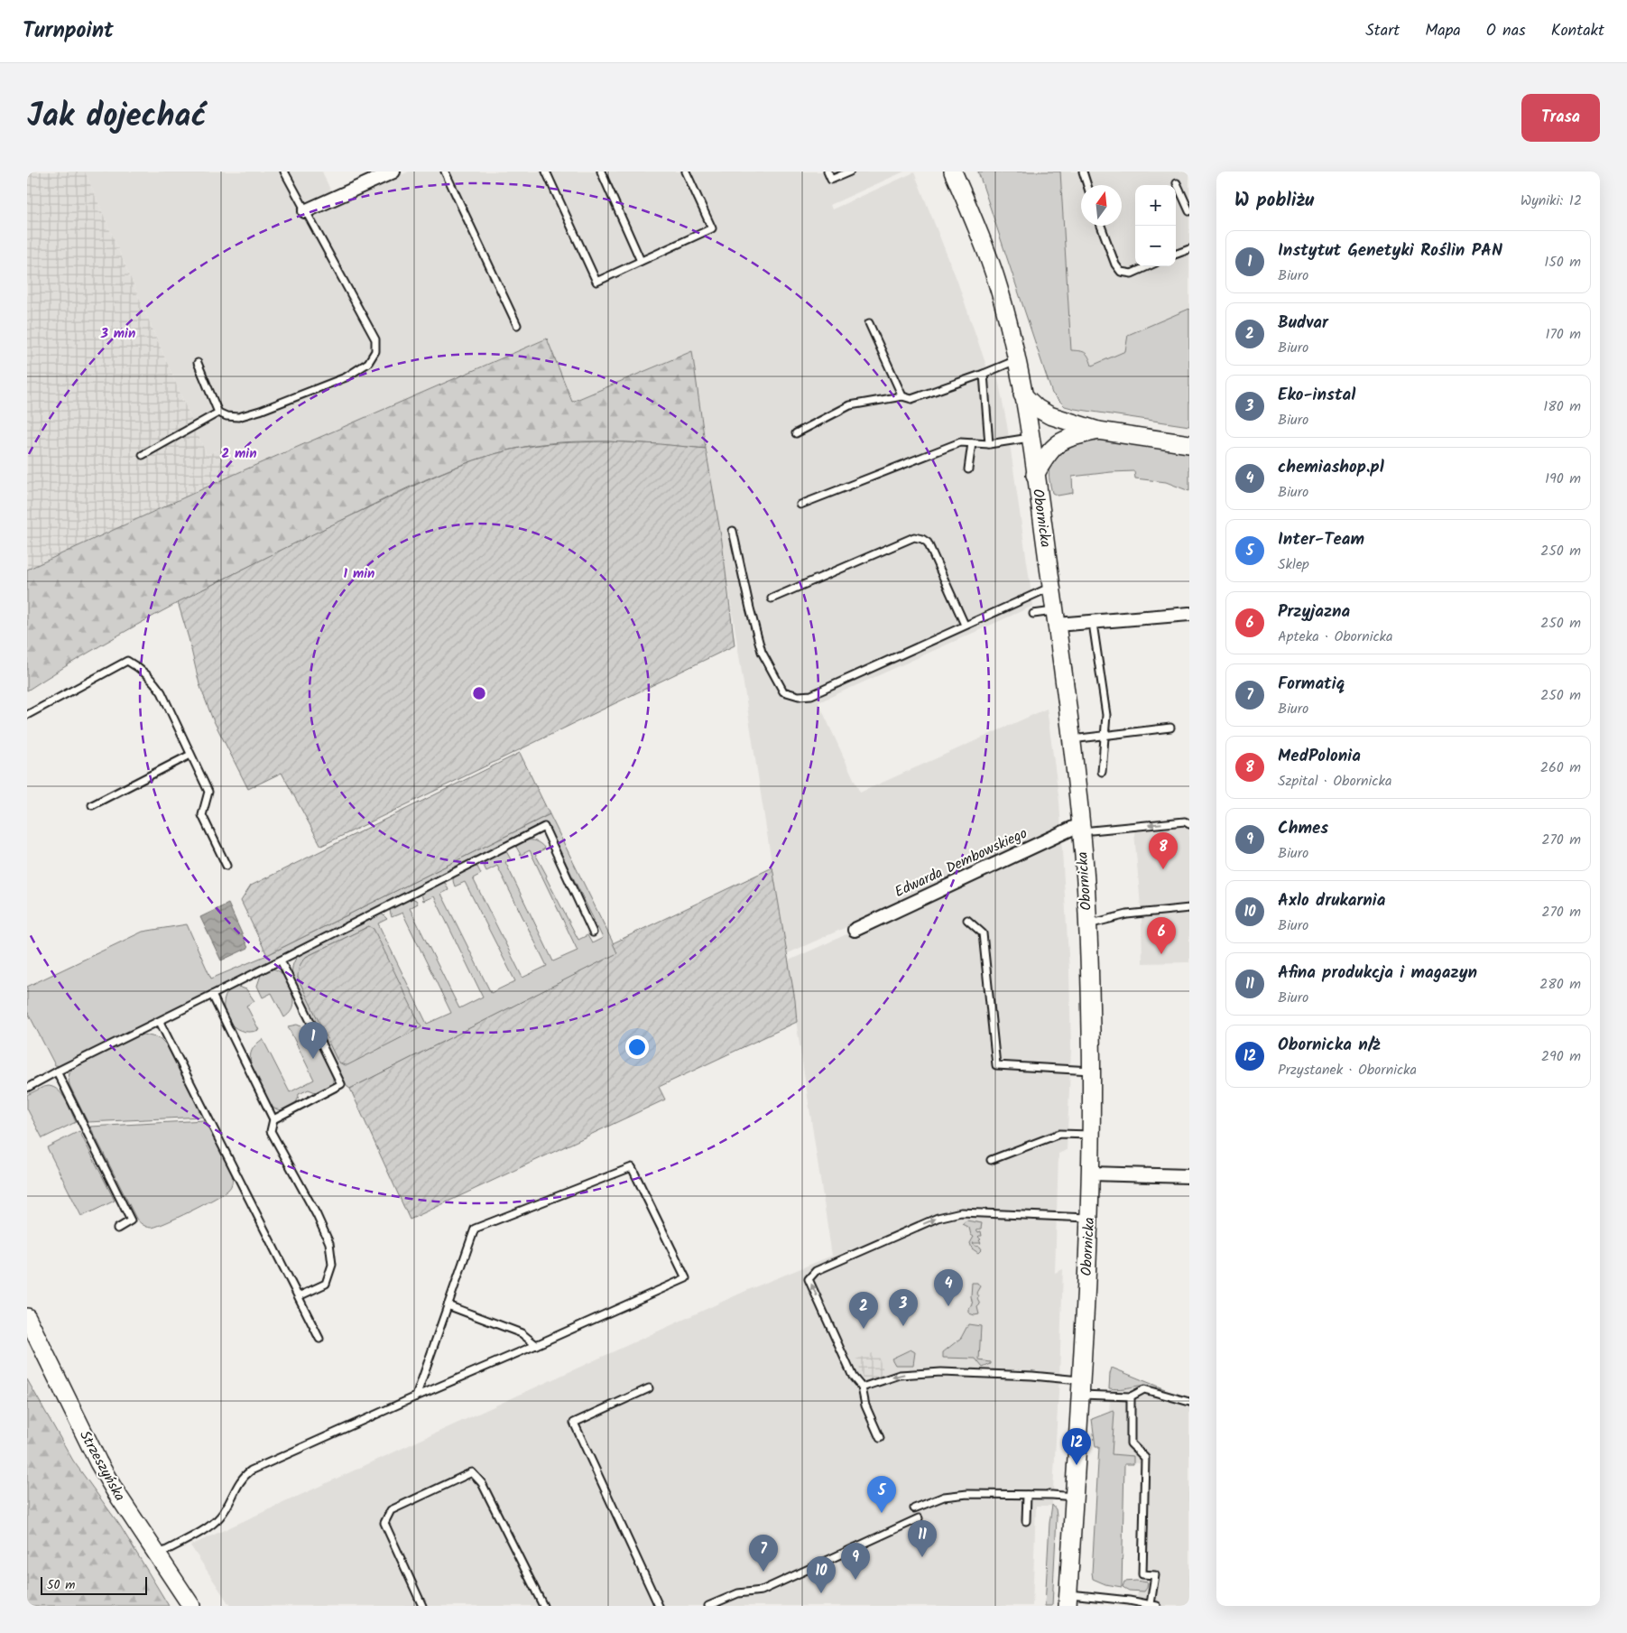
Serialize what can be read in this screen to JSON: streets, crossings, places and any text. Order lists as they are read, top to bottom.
{
  "streets": {
    "main road": ["Obornicka", "Strzeszyńska"],
    "street": ["Edwarda Dembowskiego"]
  },
  "crossings": [
    ["Obornicka", "Edwarda Dembowskiego"]
  ],
  "scale_bar": "50 m",
  "north": "top",
  "page": {
    "header": "Turnpoint",
    "nav": [
      "Start",
      "Mapa",
      "O nas",
      "Kontakt"
    ],
    "title": "Jak dojechać",
    "buttons": "Trasa",
    "heading": ["W pobliżu", "Wyniki: 12"],
    "map_buttons": ["+", "−"],
    "list": [
      {
        "mark": "1",
        "name": "Instytut Genetyki Roślin PAN",
        "note": "Biuro",
        "value": "150 m"
      },
      {
        "mark": "2",
        "name": "Budvar",
        "note": "Biuro",
        "value": "170 m"
      },
      {
        "mark": "3",
        "name": "Eko-instal",
        "note": "Biuro",
        "value": "180 m"
      },
      {
        "mark": "4",
        "name": "chemiashop.pl",
        "note": "Biuro",
        "value": "190 m"
      },
      {
        "mark": "5",
        "name": "Inter-Team",
        "note": "Sklep",
        "value": "250 m"
      },
      {
        "mark": "6",
        "name": "Przyjazna",
        "note": "Apteka · Obornicka",
        "value": "250 m"
      },
      {
        "mark": "7",
        "name": "Formatiq",
        "note": "Biuro",
        "value": "250 m"
      },
      {
        "mark": "8",
        "name": "MedPolonia",
        "note": "Szpital · Obornicka",
        "value": "260 m"
      },
      {
        "mark": "9",
        "name": "Chmes",
        "note": "Biuro",
        "value": "270 m"
      },
      {
        "mark": "10",
        "name": "Axlo drukarnia",
        "note": "Biuro",
        "value": "270 m"
      },
      {
        "mark": "11",
        "name": "Afina produkcja i magazyn",
        "note": "Biuro",
        "value": "280 m"
      },
      {
        "mark": "12",
        "name": "Obornicka n/ż",
        "note": "Przystanek · Obornicka",
        "value": "290 m"
      }
    ],
    "pins": [
      "8",
      "6",
      "1",
      "4",
      "3",
      "2",
      "12",
      "5",
      "11",
      "7",
      "9",
      "10"
    ],
    "scale": "50 m"
  },
  "rings": ["3 min", "2 min", "1 min"]
}
